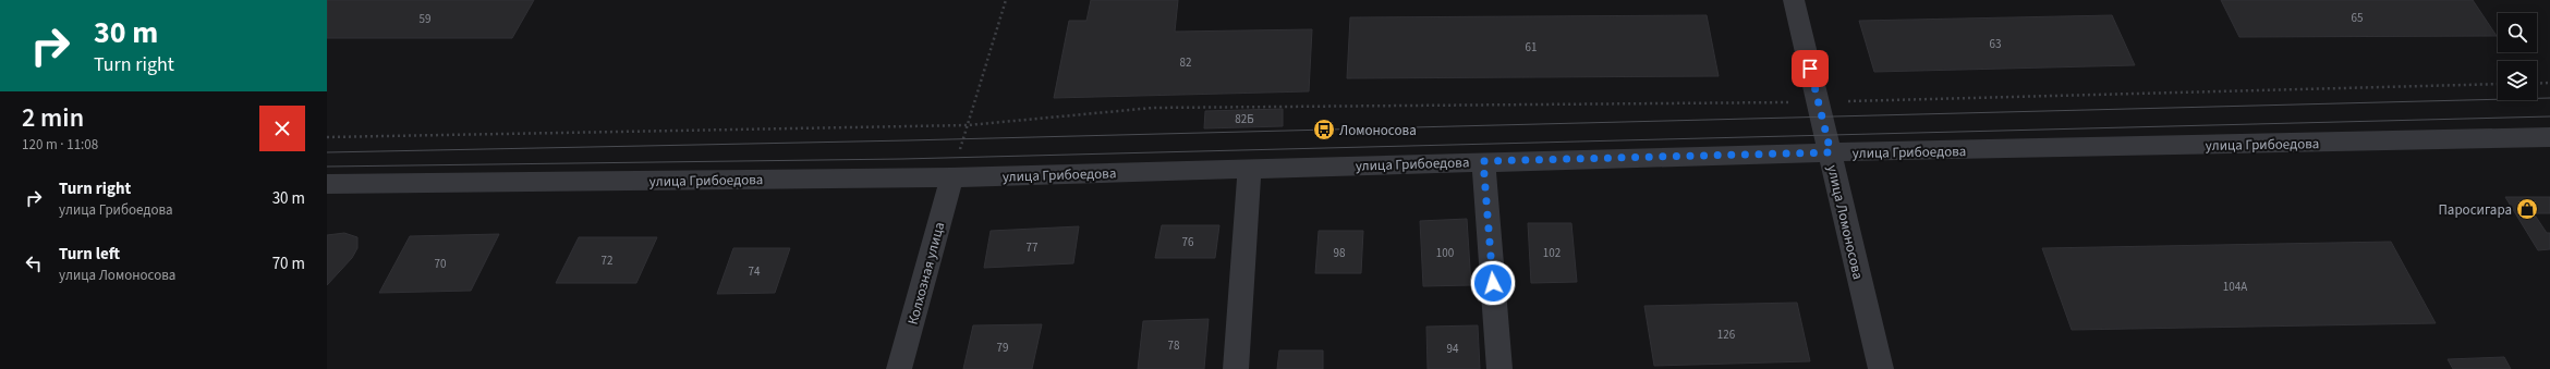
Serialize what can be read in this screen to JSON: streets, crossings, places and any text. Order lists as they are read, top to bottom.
{
  "streets": {
    "street": ["улица Грибоедова", "улица Ломоносова", "Колхозная улица"]
  },
  "crossings": [
    ["улица Грибоедова", "улица Ломоносова"],
    ["улица Грибоедова", "Колхозная улица"]
  ],
  "places": {
    "bus stop": ["Ломоносова"],
    "shop": ["Паросигара"]
  },
  "house_numbers": [
    "65",
    "59",
    "63",
    "61",
    "82",
    "82Б",
    "76",
    "77",
    "98",
    "100",
    "102",
    "72",
    "70",
    "74",
    "104А",
    "126",
    "78",
    "79",
    "94"
  ],
  "page": {
    "turn": ["30 m", "Turn right"],
    "heading": ["2 min", "120 m · 11:08"],
    "list": [
      {
        "name": "Turn right",
        "note": "улица Грибоедова",
        "value": "30 m"
      },
      {
        "name": "Turn left",
        "note": "улица Ломоносова",
        "value": "70 m"
      }
    ]
  }
}
